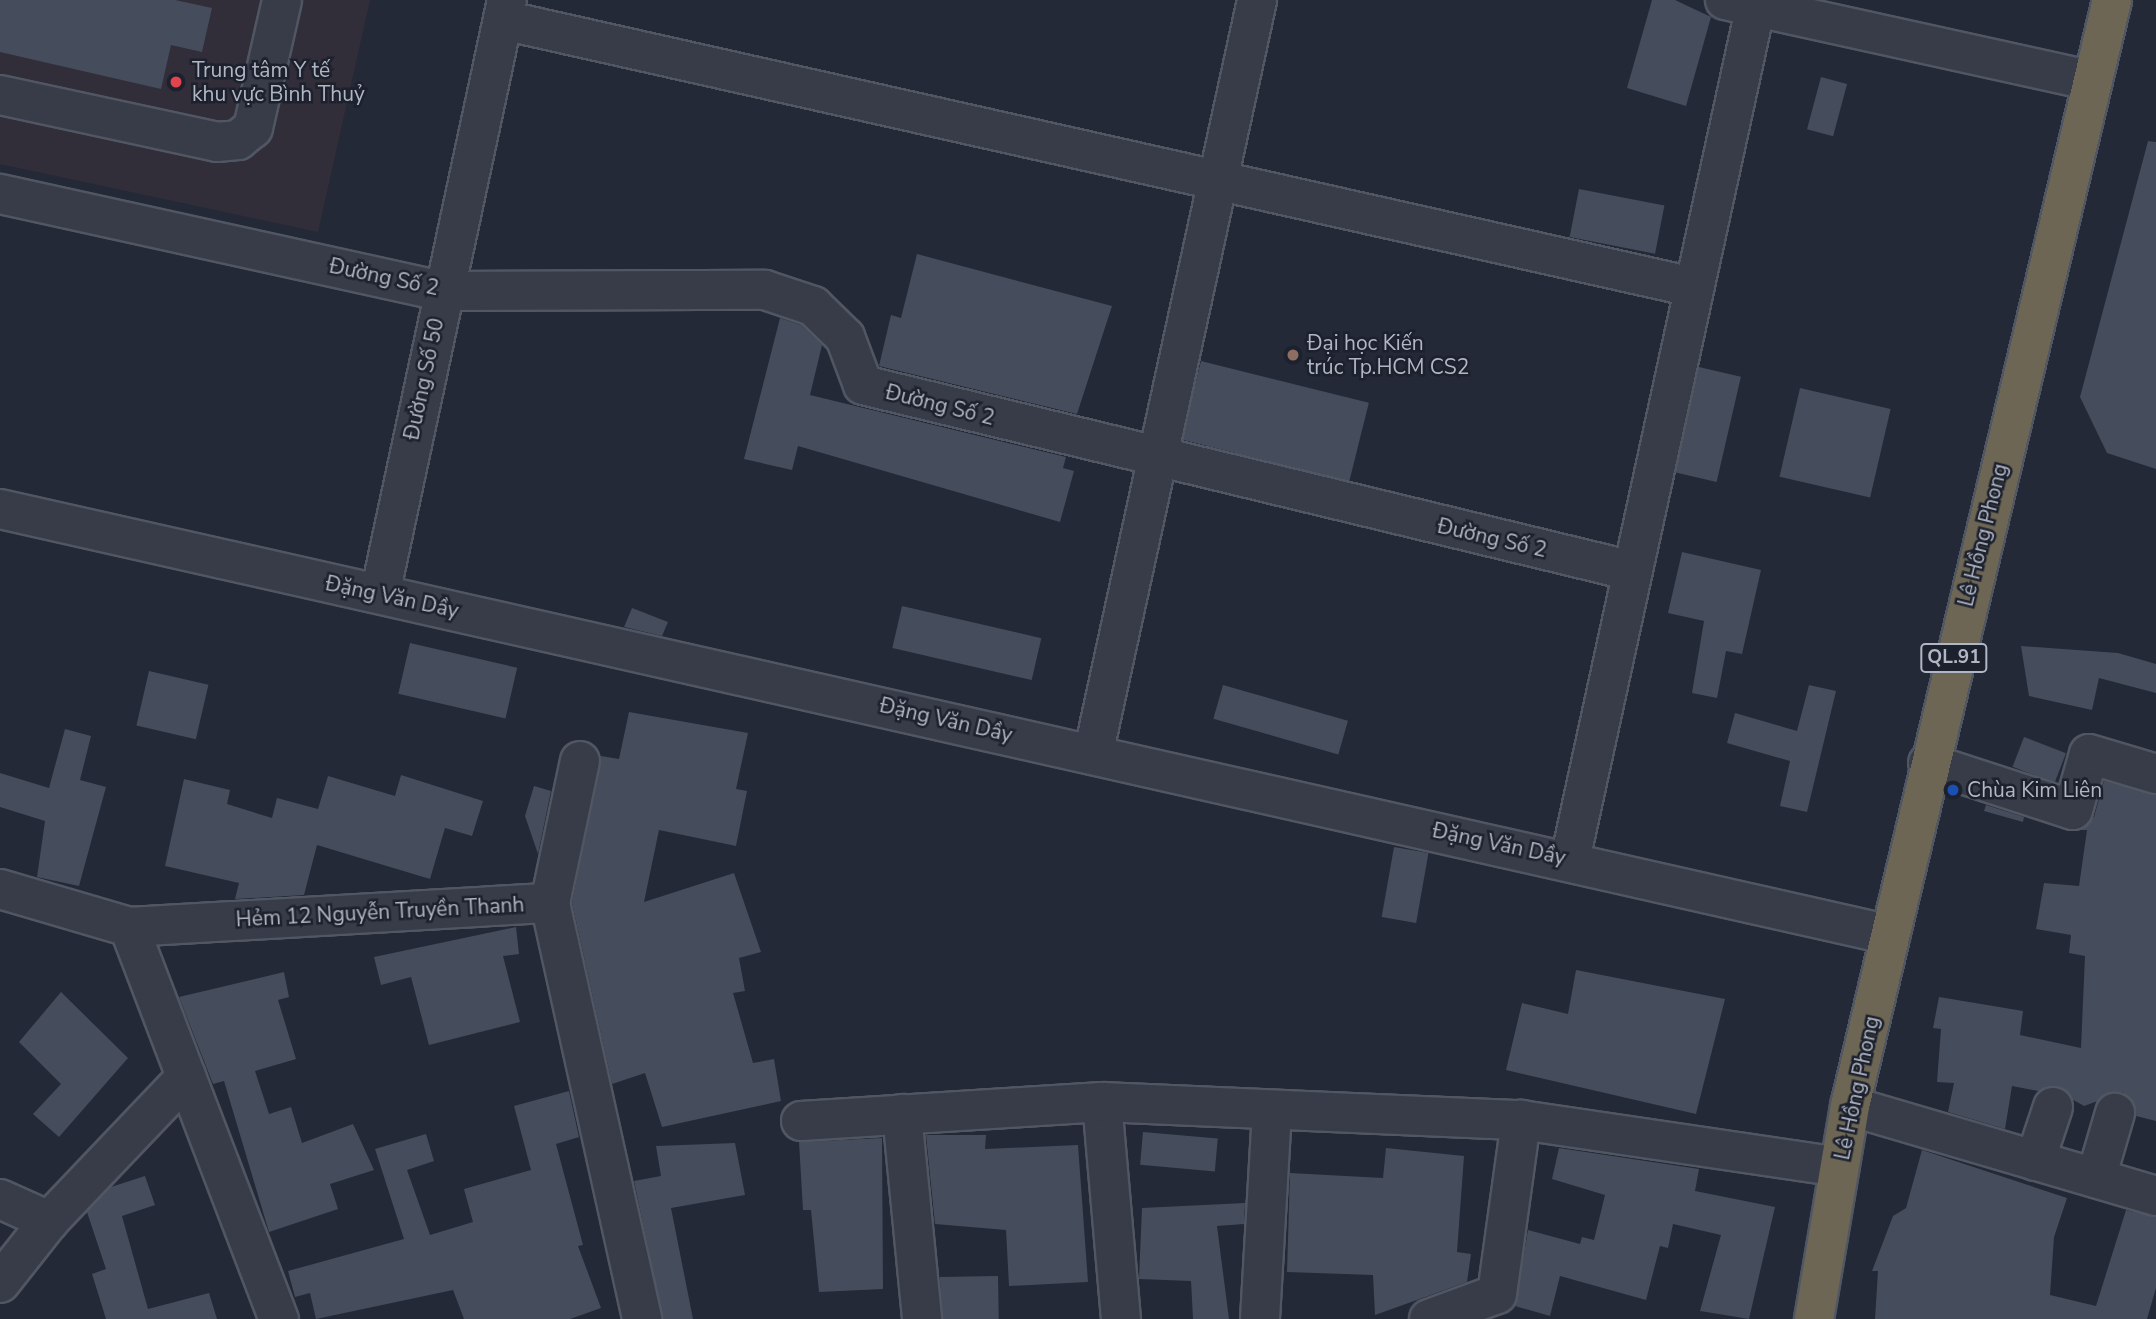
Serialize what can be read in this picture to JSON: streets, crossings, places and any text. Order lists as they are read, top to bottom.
{
  "streets": {
    "highway": ["Lê Hồng Phong", "QL.91"],
    "street": [
      "Đường Số 2",
      "Đường Số 50",
      "Đặng Văn Dầy",
      "Hẻm 12 Nguyễn Truyền Thanh"
    ]
  },
  "crossings": [
    ["Đường Số 2", "Đường Số 50"],
    ["Đường Số 50", "Đặng Văn Dầy"],
    ["Lê Hồng Phong", "Đặng Văn Dầy"]
  ],
  "places": ["Trung tâm Y tế khu vực Bình Thuỷ", "Đại học Kiến trúc Tp.HCM CS2", "Chùa Kim Liên"]
}
